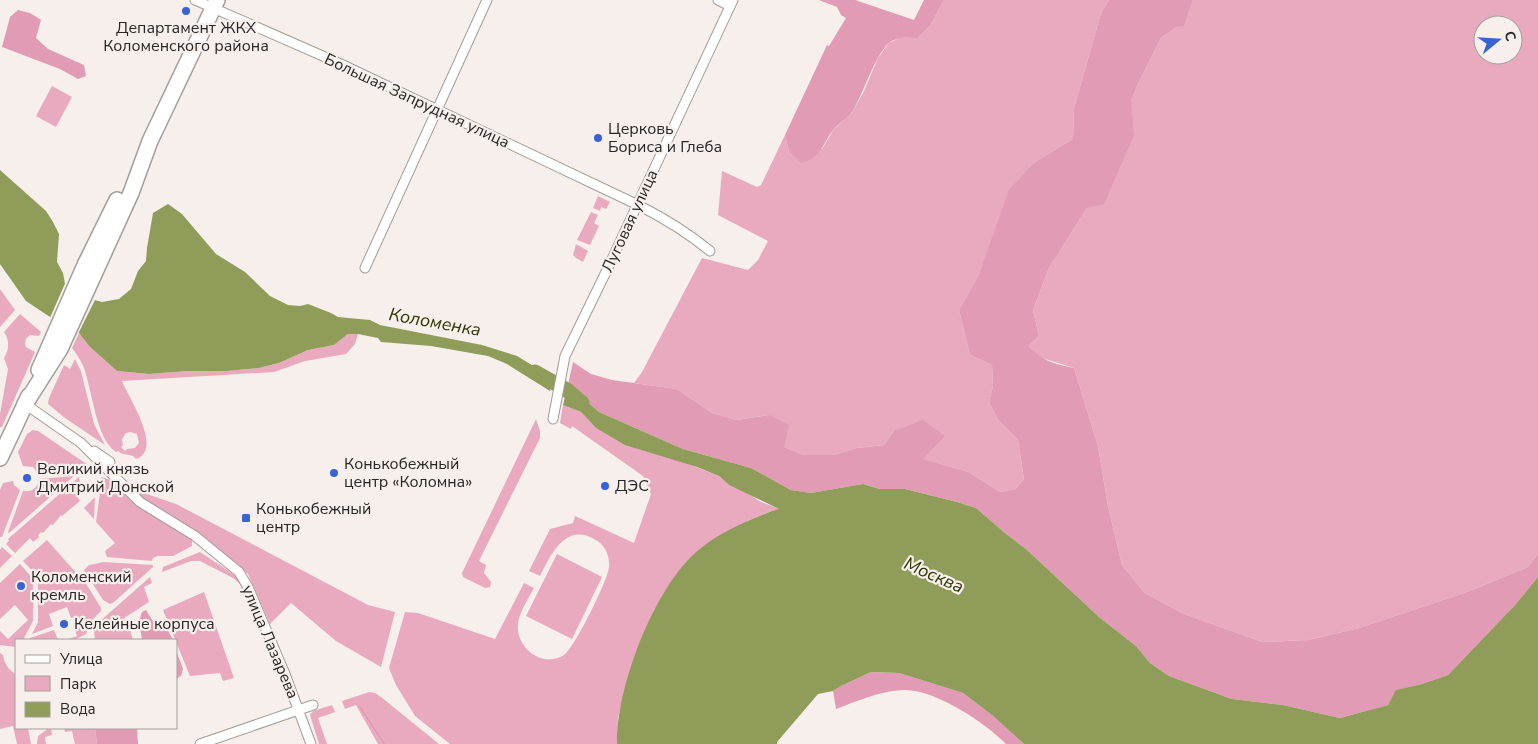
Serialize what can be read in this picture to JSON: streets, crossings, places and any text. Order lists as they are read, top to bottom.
{
  "streets": {
    "street": ["Большая Запрудная улица", "Луговая улица", "улица Лазарева"]
  },
  "crossings": [
    ["Большая Запрудная улица", "Луговая улица"]
  ],
  "water": ["Коломенка", "Москва"],
  "places": {
    "other": [
      "Департамент ЖКХ Коломенского района",
      "Церковь Бориса и Глеба",
      "Конькобежный центр «Коломна»",
      "Великий князь Дмитрий Донской",
      "ДЭС",
      "Коломенский кремль",
      "Келейные корпуса"
    ],
    "transit": ["Конькобежный центр"]
  },
  "legend": ["Улица", "Парк", "Вода"],
  "north": "right"
}
